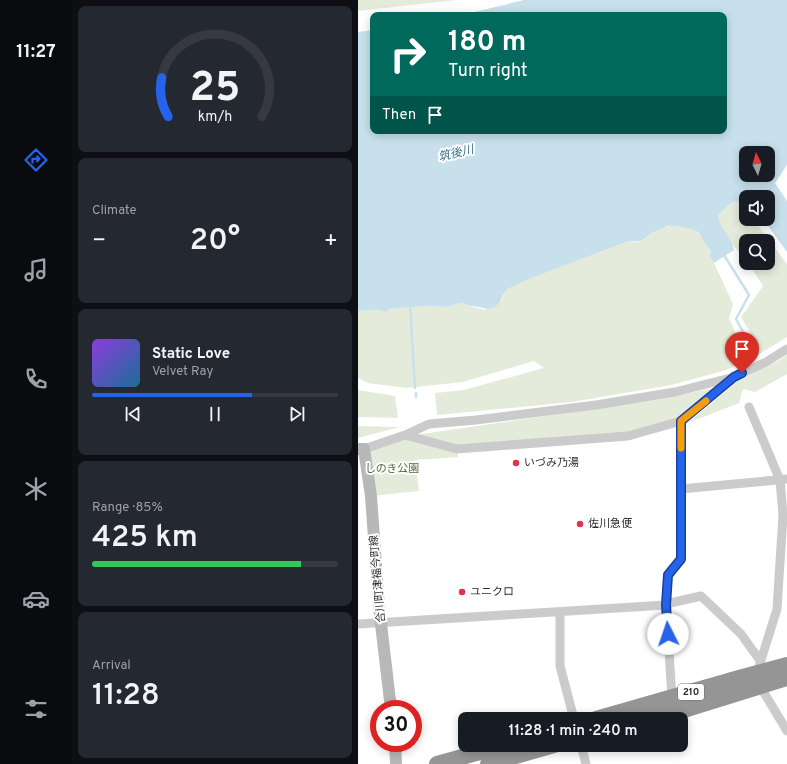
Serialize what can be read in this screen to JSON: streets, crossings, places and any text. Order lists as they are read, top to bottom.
{
  "streets": {
    "highway": ["210"],
    "street": ["合川町津福今町線"]
  },
  "water": ["筑後川"],
  "parks": ["しのき公園"],
  "places": ["いづみ乃湯", "佐川急便", "ユニクロ"],
  "north": "top",
  "page": {
    "tabs": "11:27",
    "turn": ["180 m", "Turn right"],
    "then": "Then",
    "tile": [
      "Climate",
      ["Range · 85%", "425 km"],
      ["Arrival", "11:28"]
    ],
    "heat": ["−", "20°", "+"],
    "song": ["Static Love", "Velvet Ray"],
    "limit": "30",
    "trip": "11:28 · 1 min · 240 m",
    "gauge": ["25", "km/h"]
  }
}
